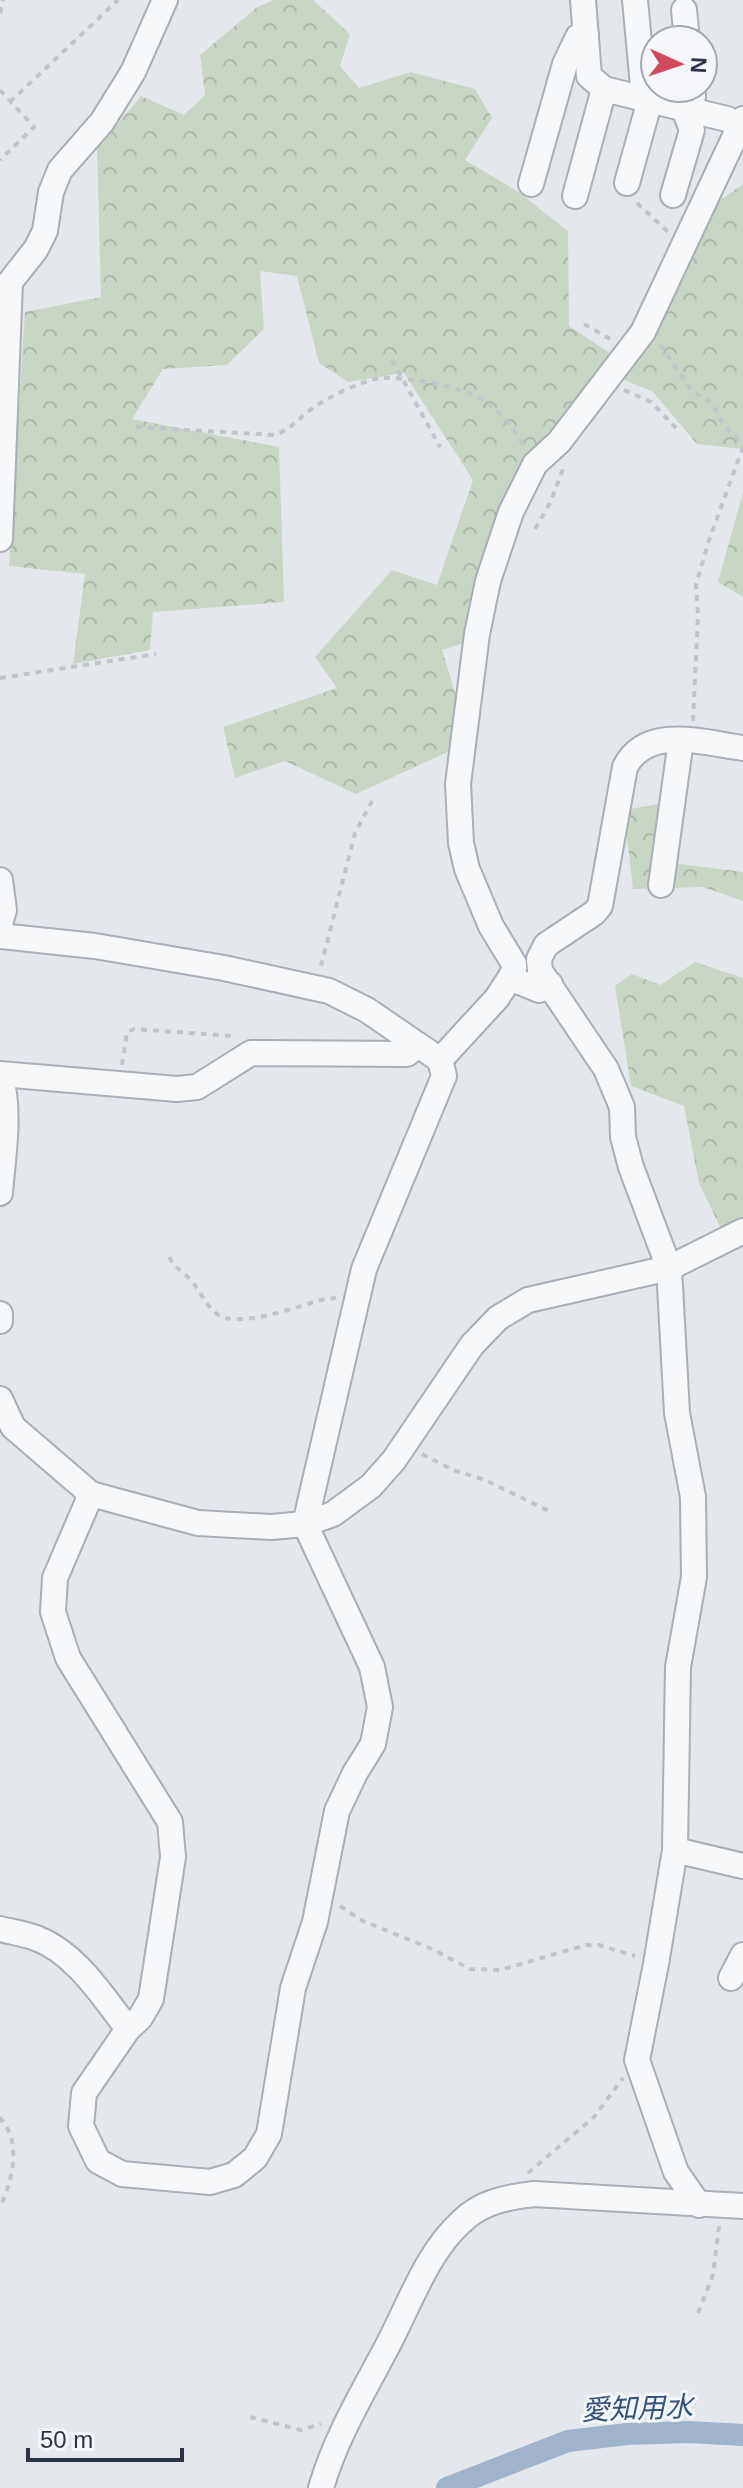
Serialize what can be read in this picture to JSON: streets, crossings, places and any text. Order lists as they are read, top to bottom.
{
  "water": ["愛知用水"],
  "scale_bar": "50 m",
  "north": "right"
}
